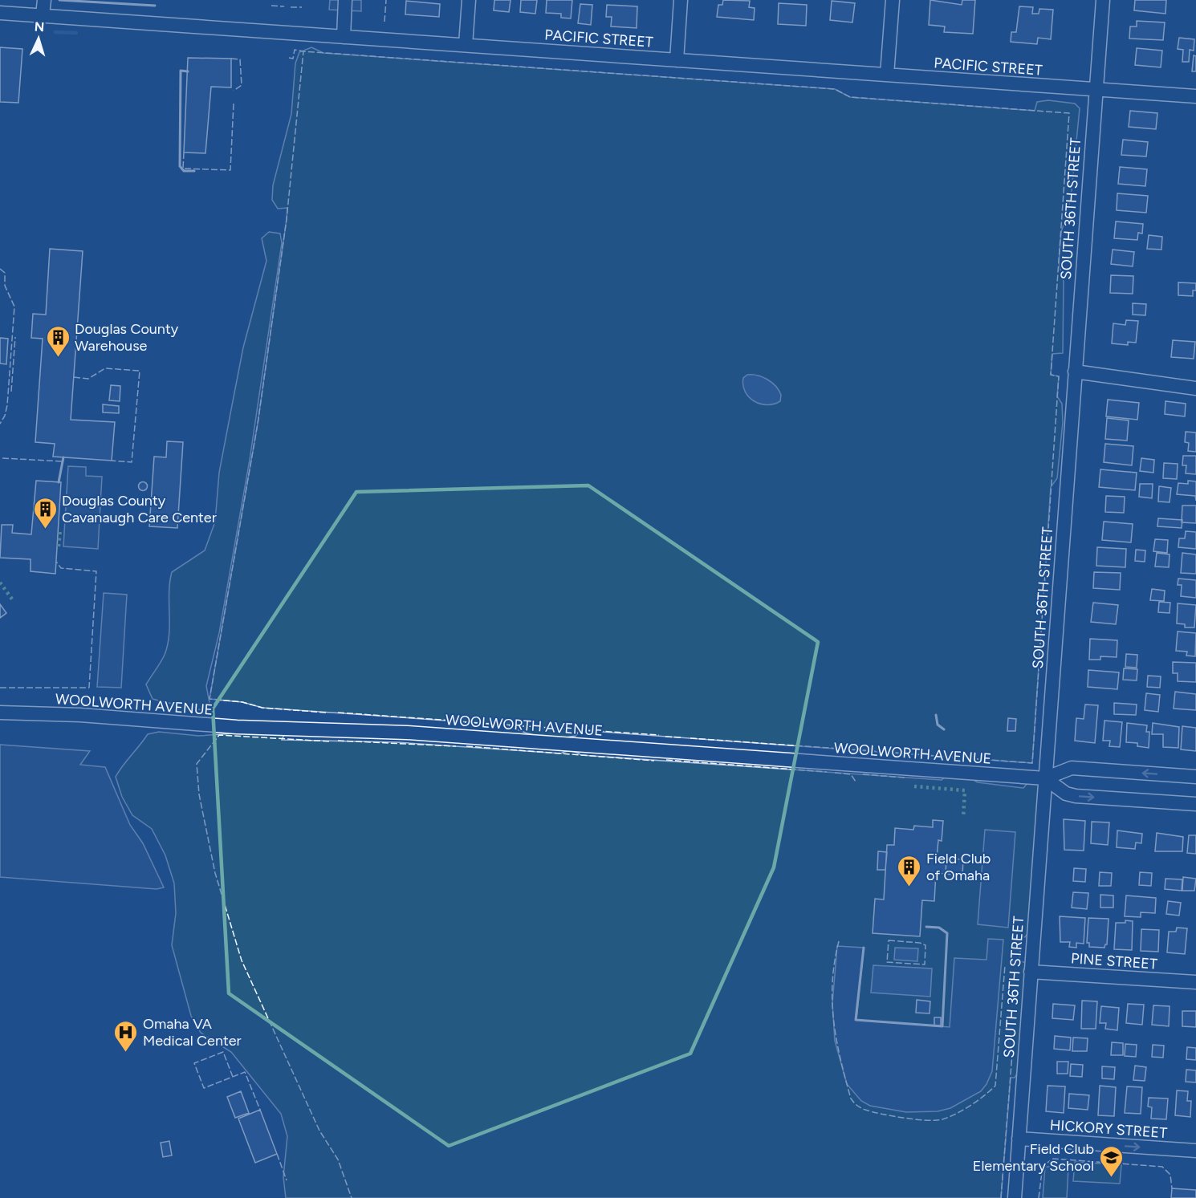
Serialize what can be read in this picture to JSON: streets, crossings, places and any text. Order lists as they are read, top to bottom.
{
  "streets": {
    "street": [
      "PACIFIC STREET",
      "SOUTH 36TH STREET",
      "WOOLWORTH AVENUE",
      "PINE STREET",
      "HICKORY STREET"
    ]
  },
  "crossings": [
    ["PACIFIC STREET", "SOUTH 36TH STREET"],
    ["SOUTH 36TH STREET", "WOOLWORTH AVENUE"],
    ["SOUTH 36TH STREET", "PINE STREET"],
    ["SOUTH 36TH STREET", "HICKORY STREET"]
  ],
  "one_way": ["HICKORY STREET"],
  "places": {
    "building": ["Douglas County Warehouse", "Douglas County Cavanaugh Care Center", "Field Club of Omaha"],
    "hospital": ["Omaha VA Medical Center"],
    "school or university": ["Field Club Elementary School"]
  },
  "north": "top"
}
